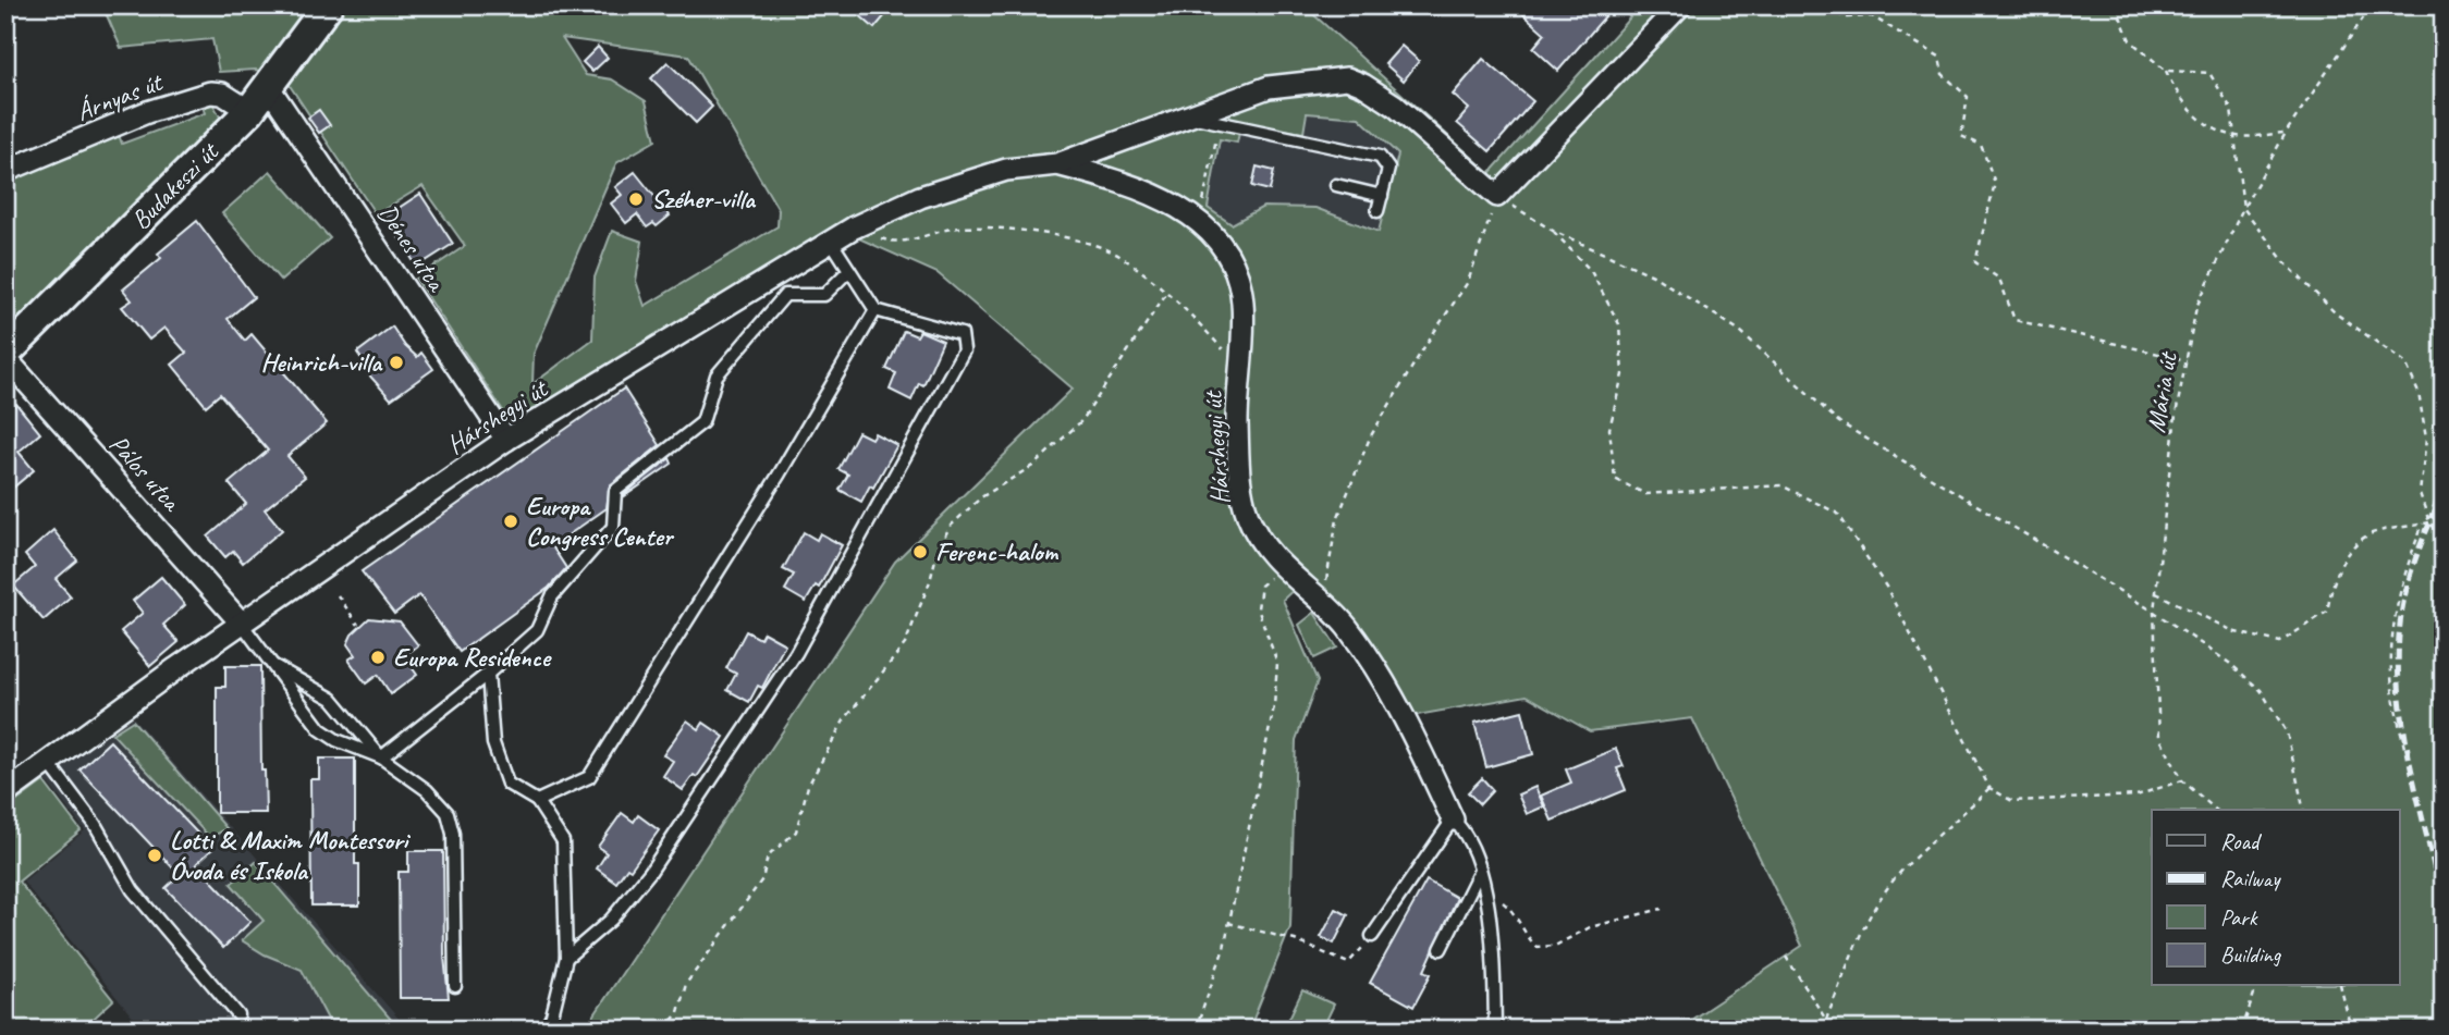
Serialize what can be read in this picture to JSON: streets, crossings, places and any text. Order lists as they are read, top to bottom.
{
  "streets": {
    "main road": ["Budakeszi út"],
    "street": [
      "Árnyas út",
      "Dénes utca",
      "Hárshegyi út",
      "Pálos utca"
    ],
    "path": ["Mária út"]
  },
  "crossings": [
    ["Árnyas út", "Budakeszi út"],
    ["Budakeszi út", "Dénes utca"],
    ["Budakeszi út", "Pálos utca"],
    ["Dénes utca", "Hárshegyi út"],
    ["Hárshegyi út", "Pálos utca"]
  ],
  "places": [
    "Széher-villa",
    "Heinrich-villa",
    "Europa Congress Center",
    "Ferenc-halom",
    "Europa Residence",
    "Lotti & Maxim Montessori Óvoda és Iskola"
  ],
  "legend": [
    "Road",
    "Railway",
    "Park",
    "Building"
  ]
}
